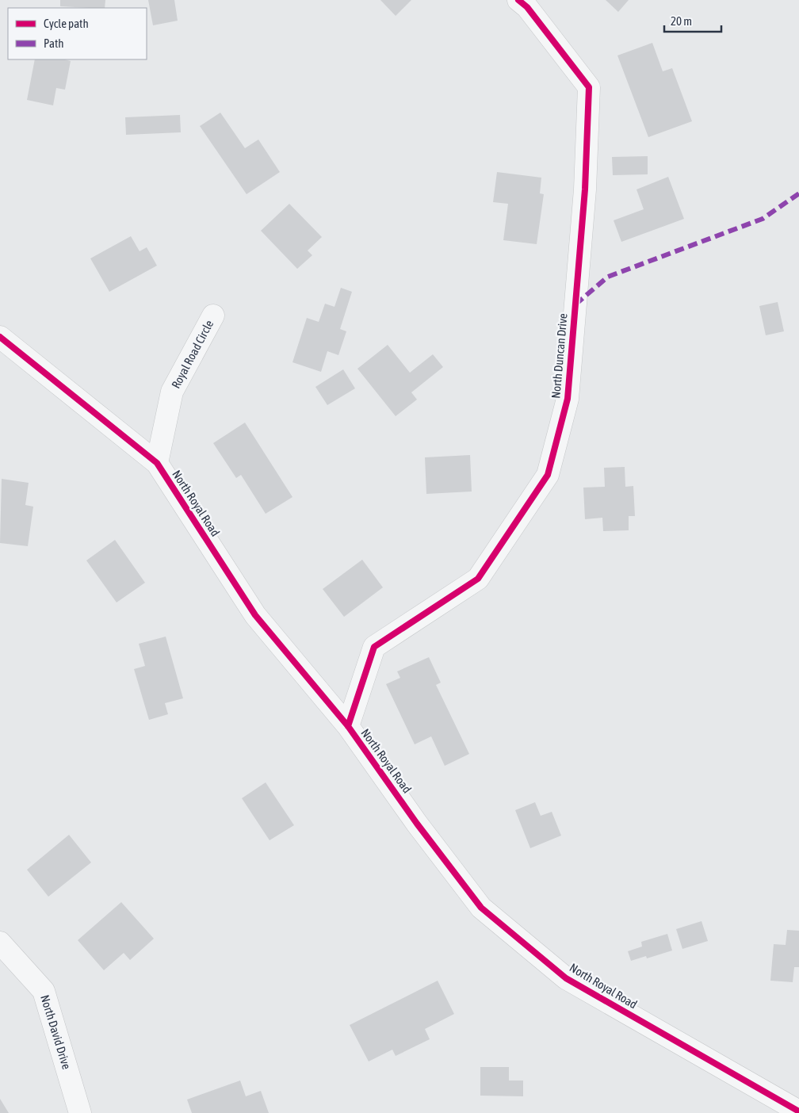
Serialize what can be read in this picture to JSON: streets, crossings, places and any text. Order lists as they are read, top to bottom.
{
  "streets": {
    "street": [
      "Royal Road Circle",
      "North Duncan Drive",
      "North Royal Road",
      "North David Drive"
    ]
  },
  "crossings": [
    ["Royal Road Circle", "North Royal Road"],
    ["North Duncan Drive", "North Royal Road"]
  ],
  "legend": ["Cycle path", "Path"],
  "scale_bar": "20 m"
}
